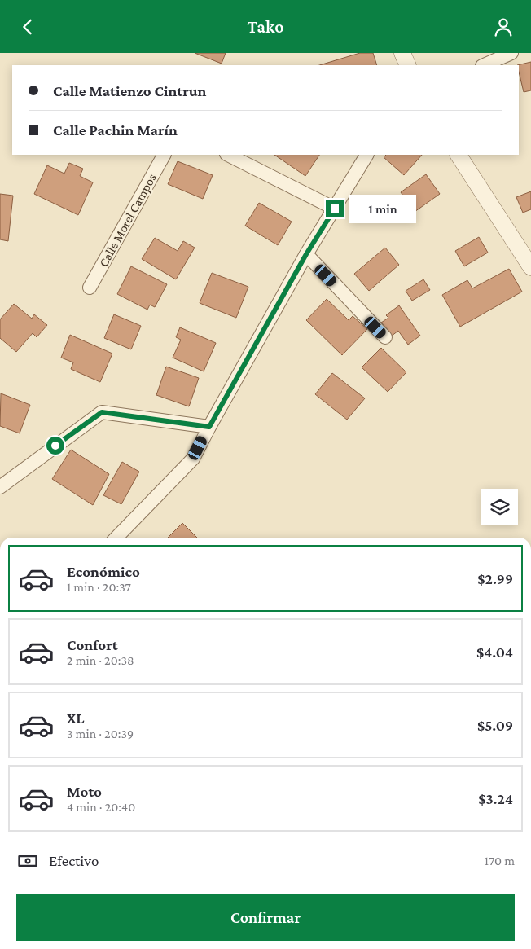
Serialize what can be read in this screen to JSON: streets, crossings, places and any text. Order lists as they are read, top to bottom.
{
  "streets": {
    "street": ["Calle Morel Campos"]
  },
  "page": {
    "header": "Tako",
    "banner": ["Calle Matienzo Cintrun", "Calle Pachin Marín"],
    "bubble": "1 min",
    "list": [
      {
        "name": "Económico",
        "note": "1 min · 20:37",
        "value": "$2.99"
      },
      {
        "name": "Confort",
        "note": "2 min · 20:38",
        "value": "$4.04"
      },
      {
        "name": "XL",
        "note": "3 min · 20:39",
        "value": "$5.09"
      },
      {
        "name": "Moto",
        "note": "4 min · 20:40",
        "value": "$3.24"
      }
    ],
    "pay": ["Efectivo", "170 m"],
    "buttons": "Confirmar"
  }
}
